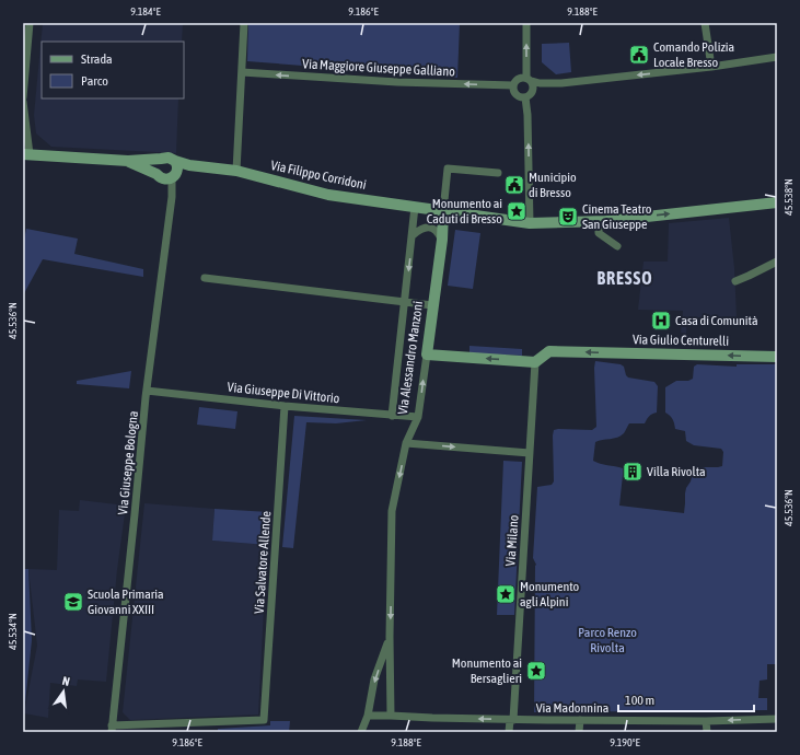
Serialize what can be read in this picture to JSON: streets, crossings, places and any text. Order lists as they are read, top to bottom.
{
  "streets": {
    "street": [
      "Via Maggiore Giuseppe Galliano",
      "Via Filippo Corridoni",
      "Via Giulio Centurelli",
      "Via Alessandro Manzoni",
      "Via Giuseppe Di Vittorio",
      "Via Giuseppe Bologna",
      "Via Milano",
      "Via Salvatore Allende",
      "Via Madonnina"
    ]
  },
  "crossings": [
    ["Via Filippo Corridoni", "Via Alessandro Manzoni"],
    ["Via Filippo Corridoni", "Via Giuseppe Bologna"],
    ["Via Giulio Centurelli", "Via Milano"],
    ["Via Alessandro Manzoni", "Via Giuseppe Di Vittorio"],
    ["Via Alessandro Manzoni", "Via Madonnina"],
    ["Via Giuseppe Di Vittorio", "Via Giuseppe Bologna"],
    ["Via Giuseppe Di Vittorio", "Via Salvatore Allende"],
    ["Via Giuseppe Bologna", "Via Salvatore Allende"],
    ["Via Milano", "Via Madonnina"]
  ],
  "one_way": ["Via Maggiore Giuseppe Galliano", "Via Giulio Centurelli", "Via Madonnina"],
  "districts": ["BRESSO"],
  "parks": ["Parco Renzo Rivolta"],
  "places": {
    "public building": ["Comando Polizia Locale Bresso", "Municipio di Bresso"],
    "place": ["Monumento ai Caduti di Bresso", "Monumento agli Alpini", "Monumento ai Bersaglieri"],
    "theatre": ["Cinema Teatro San Giuseppe"],
    "hospital": ["Casa di Comunità"],
    "building": ["Villa Rivolta"],
    "school or university": ["Scuola Primaria Giovanni XXIII"]
  },
  "legend": ["Strada", "Parco"],
  "scale_bar": "100 m",
  "north": "top",
  "coordinates": [
    "9.184°E",
    "9.186°E",
    "9.188°E",
    "45.538°N",
    "45.536°N",
    "45.534°N",
    "9.190°E"
  ]
}
